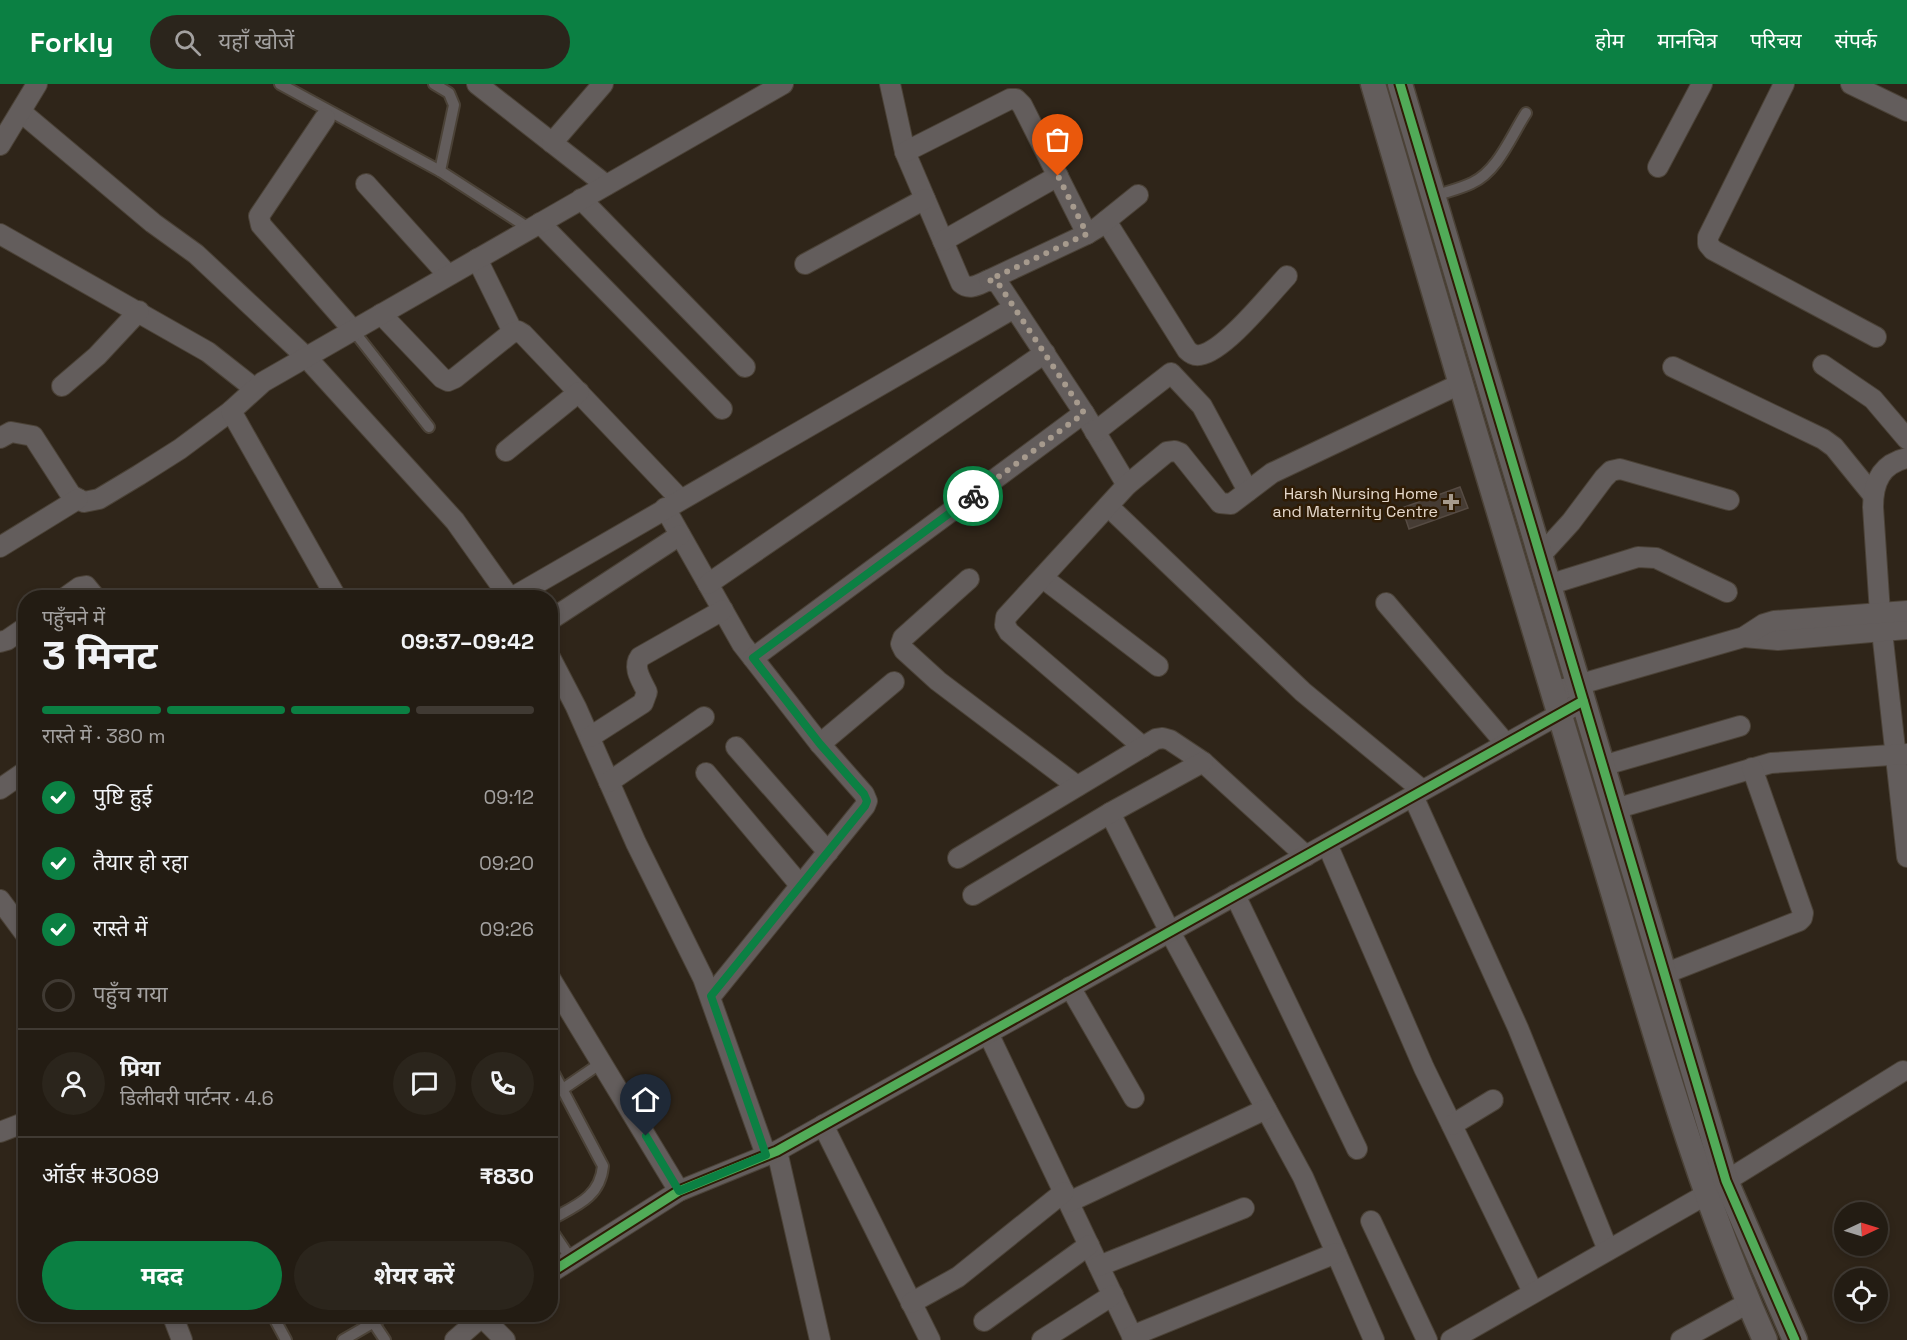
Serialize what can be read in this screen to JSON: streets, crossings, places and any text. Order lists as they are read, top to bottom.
{
  "places": {
    "health": ["Harsh Nursing Home and Maternity Centre"]
  },
  "north": "right",
  "page": {
    "header": "Forkly",
    "search": "यहाँ खोजें",
    "nav": [
      "होम",
      "मानचित्र",
      "परिचय",
      "संपर्क"
    ],
    "heading": ["3 मिनट", "पहुँचने में", "09:37–09:42"],
    "panel": [
      "प्रिया",
      "डिलीवरी पार्टनर · 4.6",
      "ऑर्डर #3089",
      "₹830"
    ],
    "bar": "रास्ते में · 380 m",
    "list": [
      ["पुष्टि हुई", "09:12"],
      ["तैयार हो रहा", "09:20"],
      ["रास्ते में", "09:26"],
      "पहुँच गया"
    ],
    "buttons": ["मदद", "शेयर करें"]
  }
}
